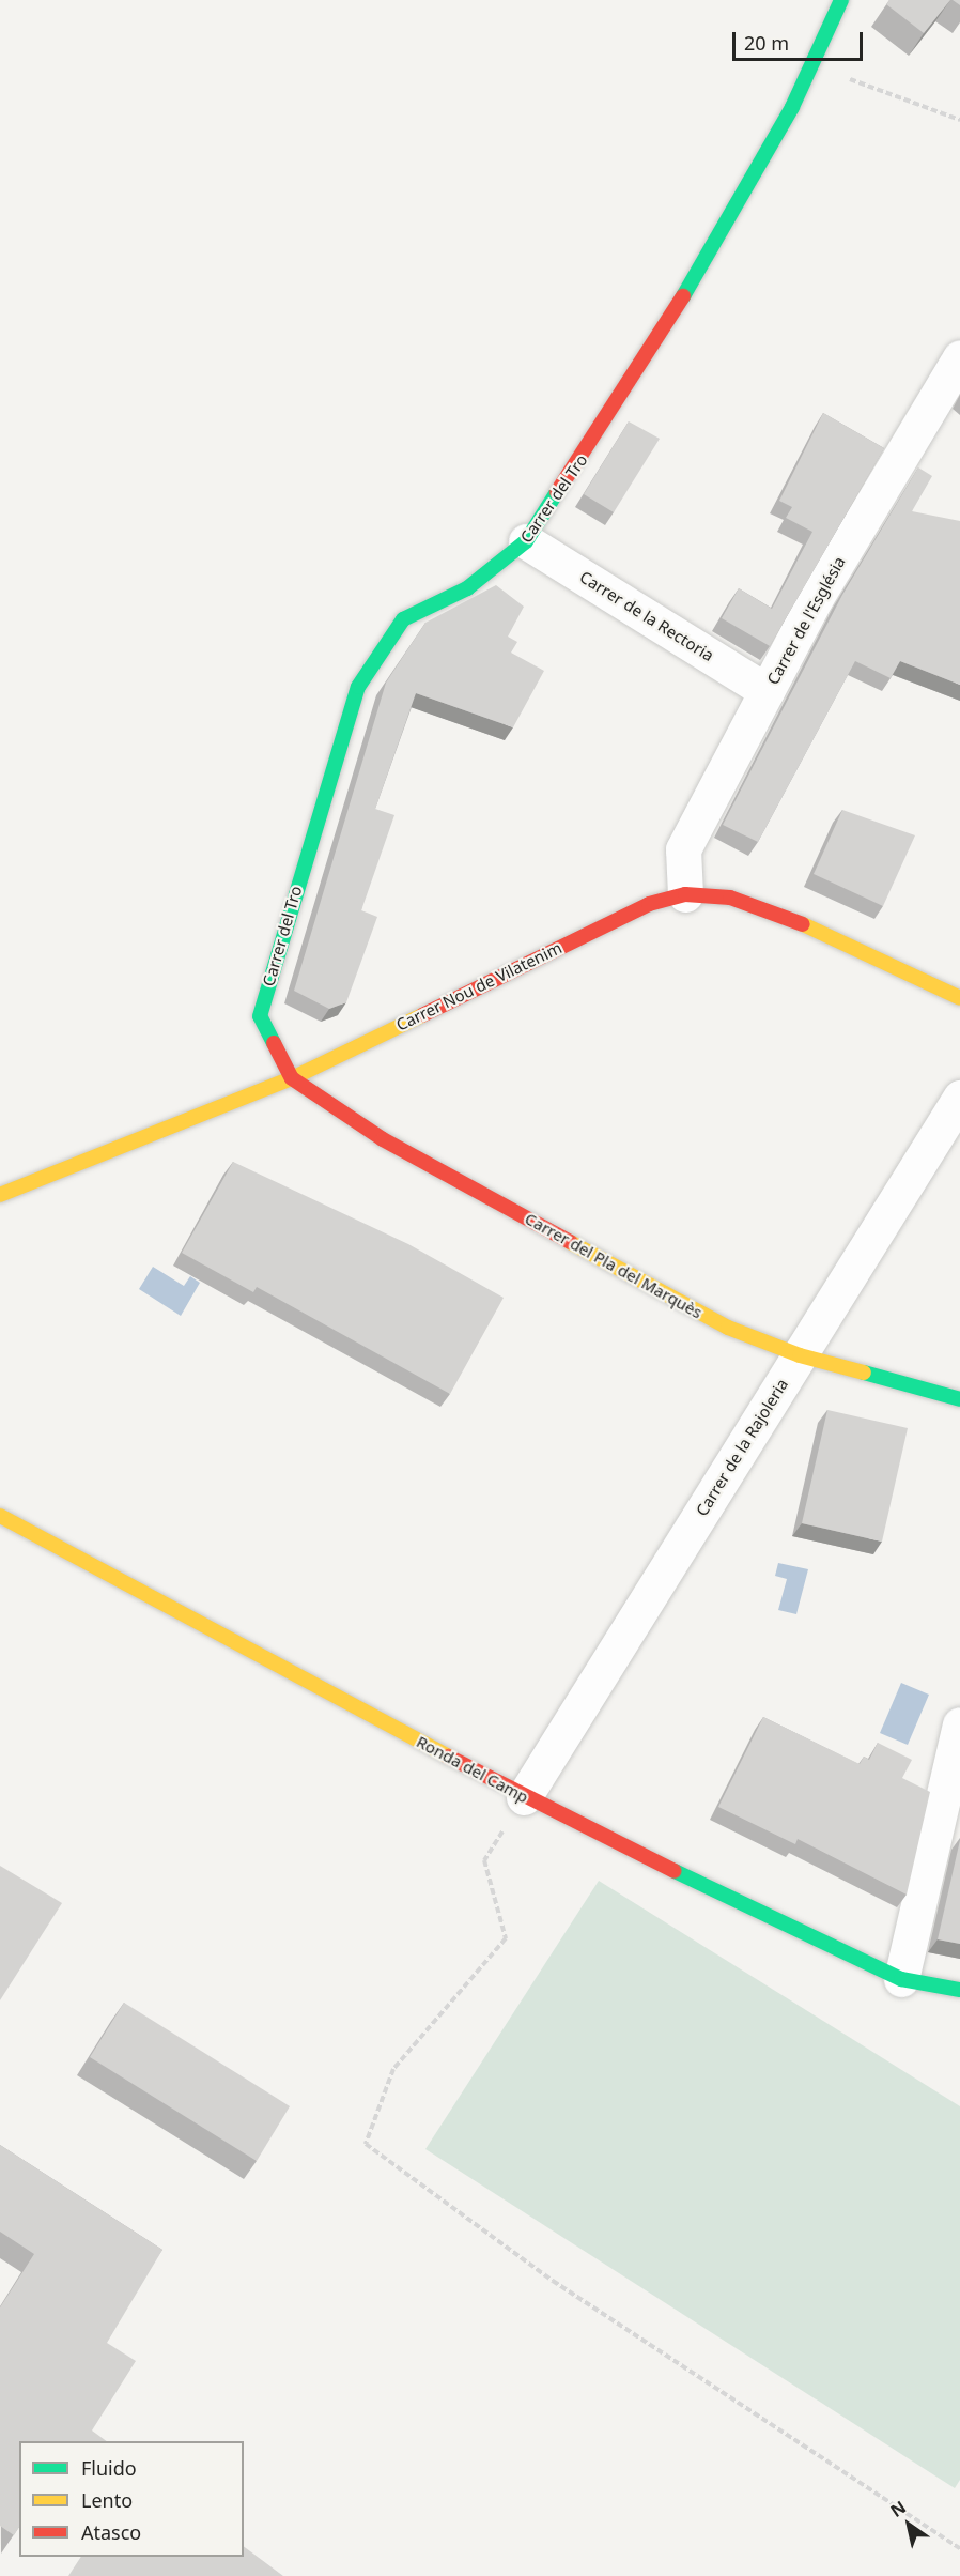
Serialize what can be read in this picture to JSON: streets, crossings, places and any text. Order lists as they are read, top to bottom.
{
  "streets": {
    "street": [
      "Carrer del Tro",
      "Carrer de la Rectoria",
      "Carrer de l'Església",
      "Carrer Nou de Vilatenim",
      "Carrer del Pla del Marquès",
      "Carrer de la Rajoleria",
      "Ronda del Camp"
    ]
  },
  "crossings": [
    ["Carrer del Tro", "Carrer de la Rectoria"],
    ["Carrer del Tro", "Carrer Nou de Vilatenim"],
    ["Carrer del Tro", "Carrer del Pla del Marquès"],
    ["Carrer de la Rectoria", "Carrer de l'Església"],
    ["Carrer de l'Església", "Carrer Nou de Vilatenim"],
    ["Carrer Nou de Vilatenim", "Carrer del Pla del Marquès"],
    ["Carrer del Pla del Marquès", "Carrer de la Rajoleria"],
    ["Carrer de la Rajoleria", "Ronda del Camp"]
  ],
  "legend": ["Fluido", "Lento", "Atasco"],
  "scale_bar": "20 m",
  "north": "top left"
}
